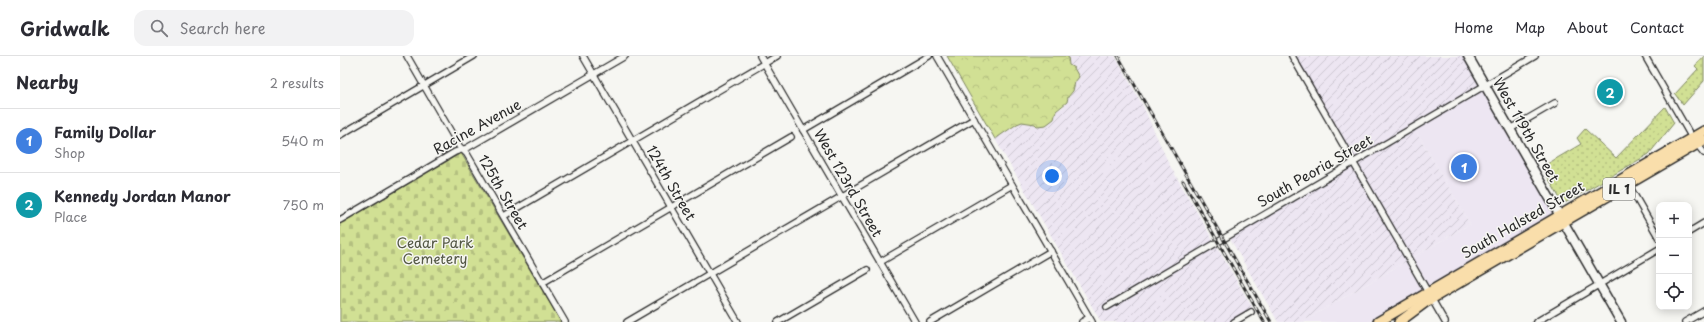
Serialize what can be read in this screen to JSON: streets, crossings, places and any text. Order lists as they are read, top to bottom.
{
  "streets": {
    "main road": ["IL 1", "South Halsted Street"],
    "street": [
      "Racine Avenue",
      "West 119th Street",
      "South Peoria Street",
      "124th Street",
      "West 123rd Street",
      "125th Street"
    ]
  },
  "crossings": [
    ["Racine Avenue", "124th Street"],
    ["Racine Avenue", "125th Street"],
    ["West 119th Street", "South Peoria Street"],
    ["West 119th Street", "South Halsted Street"]
  ],
  "parks": ["Cedar Park Cemetery"],
  "page": {
    "header": "Gridwalk",
    "search": "Search here",
    "nav": [
      "Home",
      "Map",
      "About",
      "Contact"
    ],
    "heading": ["Nearby", "2 results"],
    "pins": ["2", "1"],
    "list": [
      {
        "mark": "1",
        "name": "Family Dollar",
        "note": "Shop",
        "value": "540 m"
      },
      {
        "mark": "2",
        "name": "Kennedy Jordan Manor",
        "note": "Place",
        "value": "750 m"
      }
    ],
    "map_buttons": ["+", "−"]
  }
}
